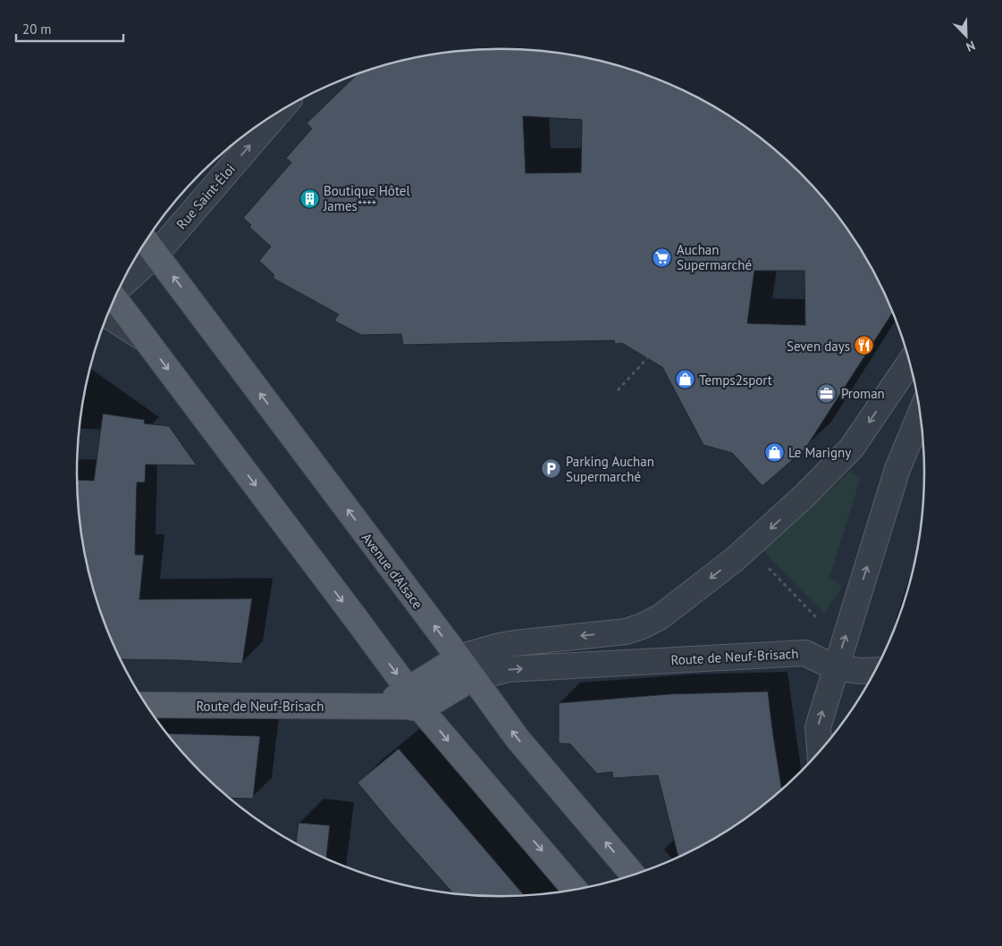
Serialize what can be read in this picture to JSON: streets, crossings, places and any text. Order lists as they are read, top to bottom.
{
  "streets": {
    "main road": ["Avenue d'Alsace", "Route de Neuf-Brisach"],
    "street": ["Rue Saint-Éloi"]
  },
  "crossings": [
    ["Rue Saint-Éloi", "Avenue d'Alsace"],
    ["Avenue d'Alsace", "Route de Neuf-Brisach"]
  ],
  "one_way": ["Rue Saint-Éloi", "Route de Neuf-Brisach"],
  "places": {
    "building": ["Boutique Hôtel James****"],
    "supermarket": ["Auchan Supermarché"],
    "restaurant": ["Seven days"],
    "shop": ["Temps2sport", "Le Marigny"],
    "office": ["Proman"],
    "parking": ["Parking Auchan Supermarché"]
  },
  "scale_bar": "20 m",
  "north": "bottom right"
}
